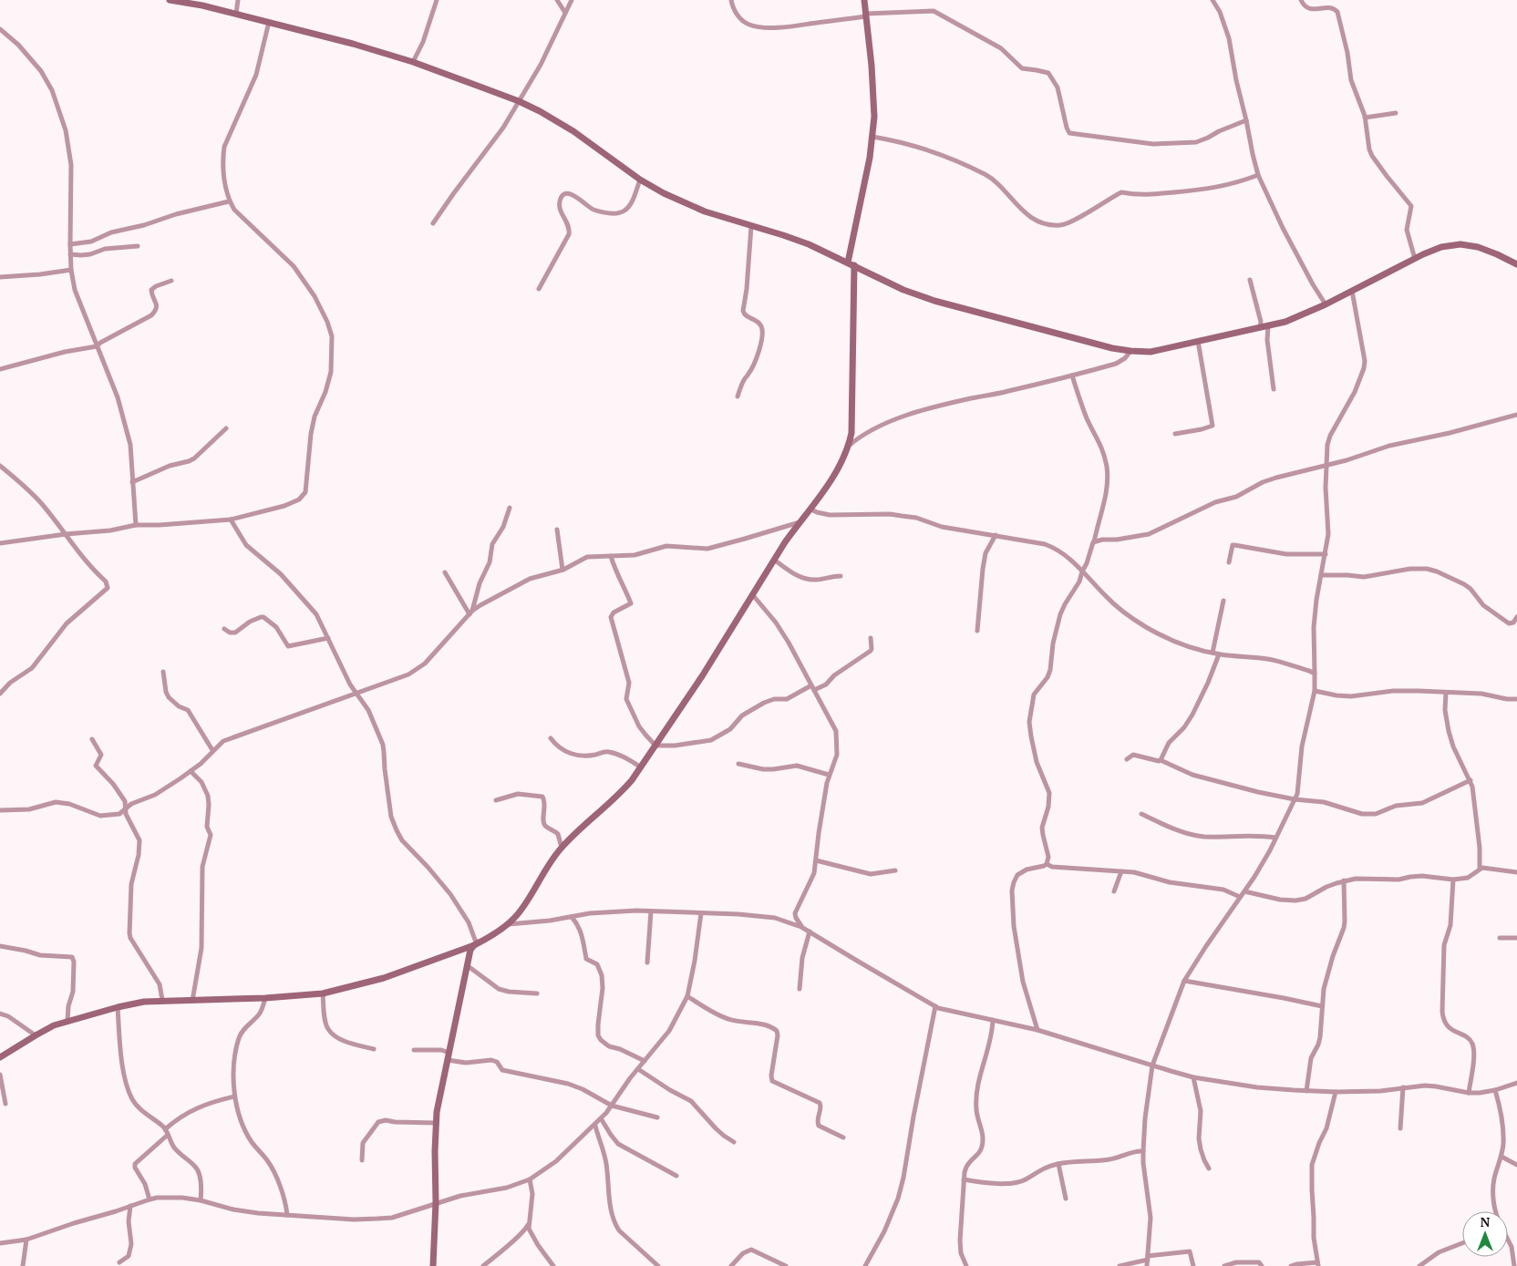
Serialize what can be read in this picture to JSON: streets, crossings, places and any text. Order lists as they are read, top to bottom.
{
  "north": "top"
}
